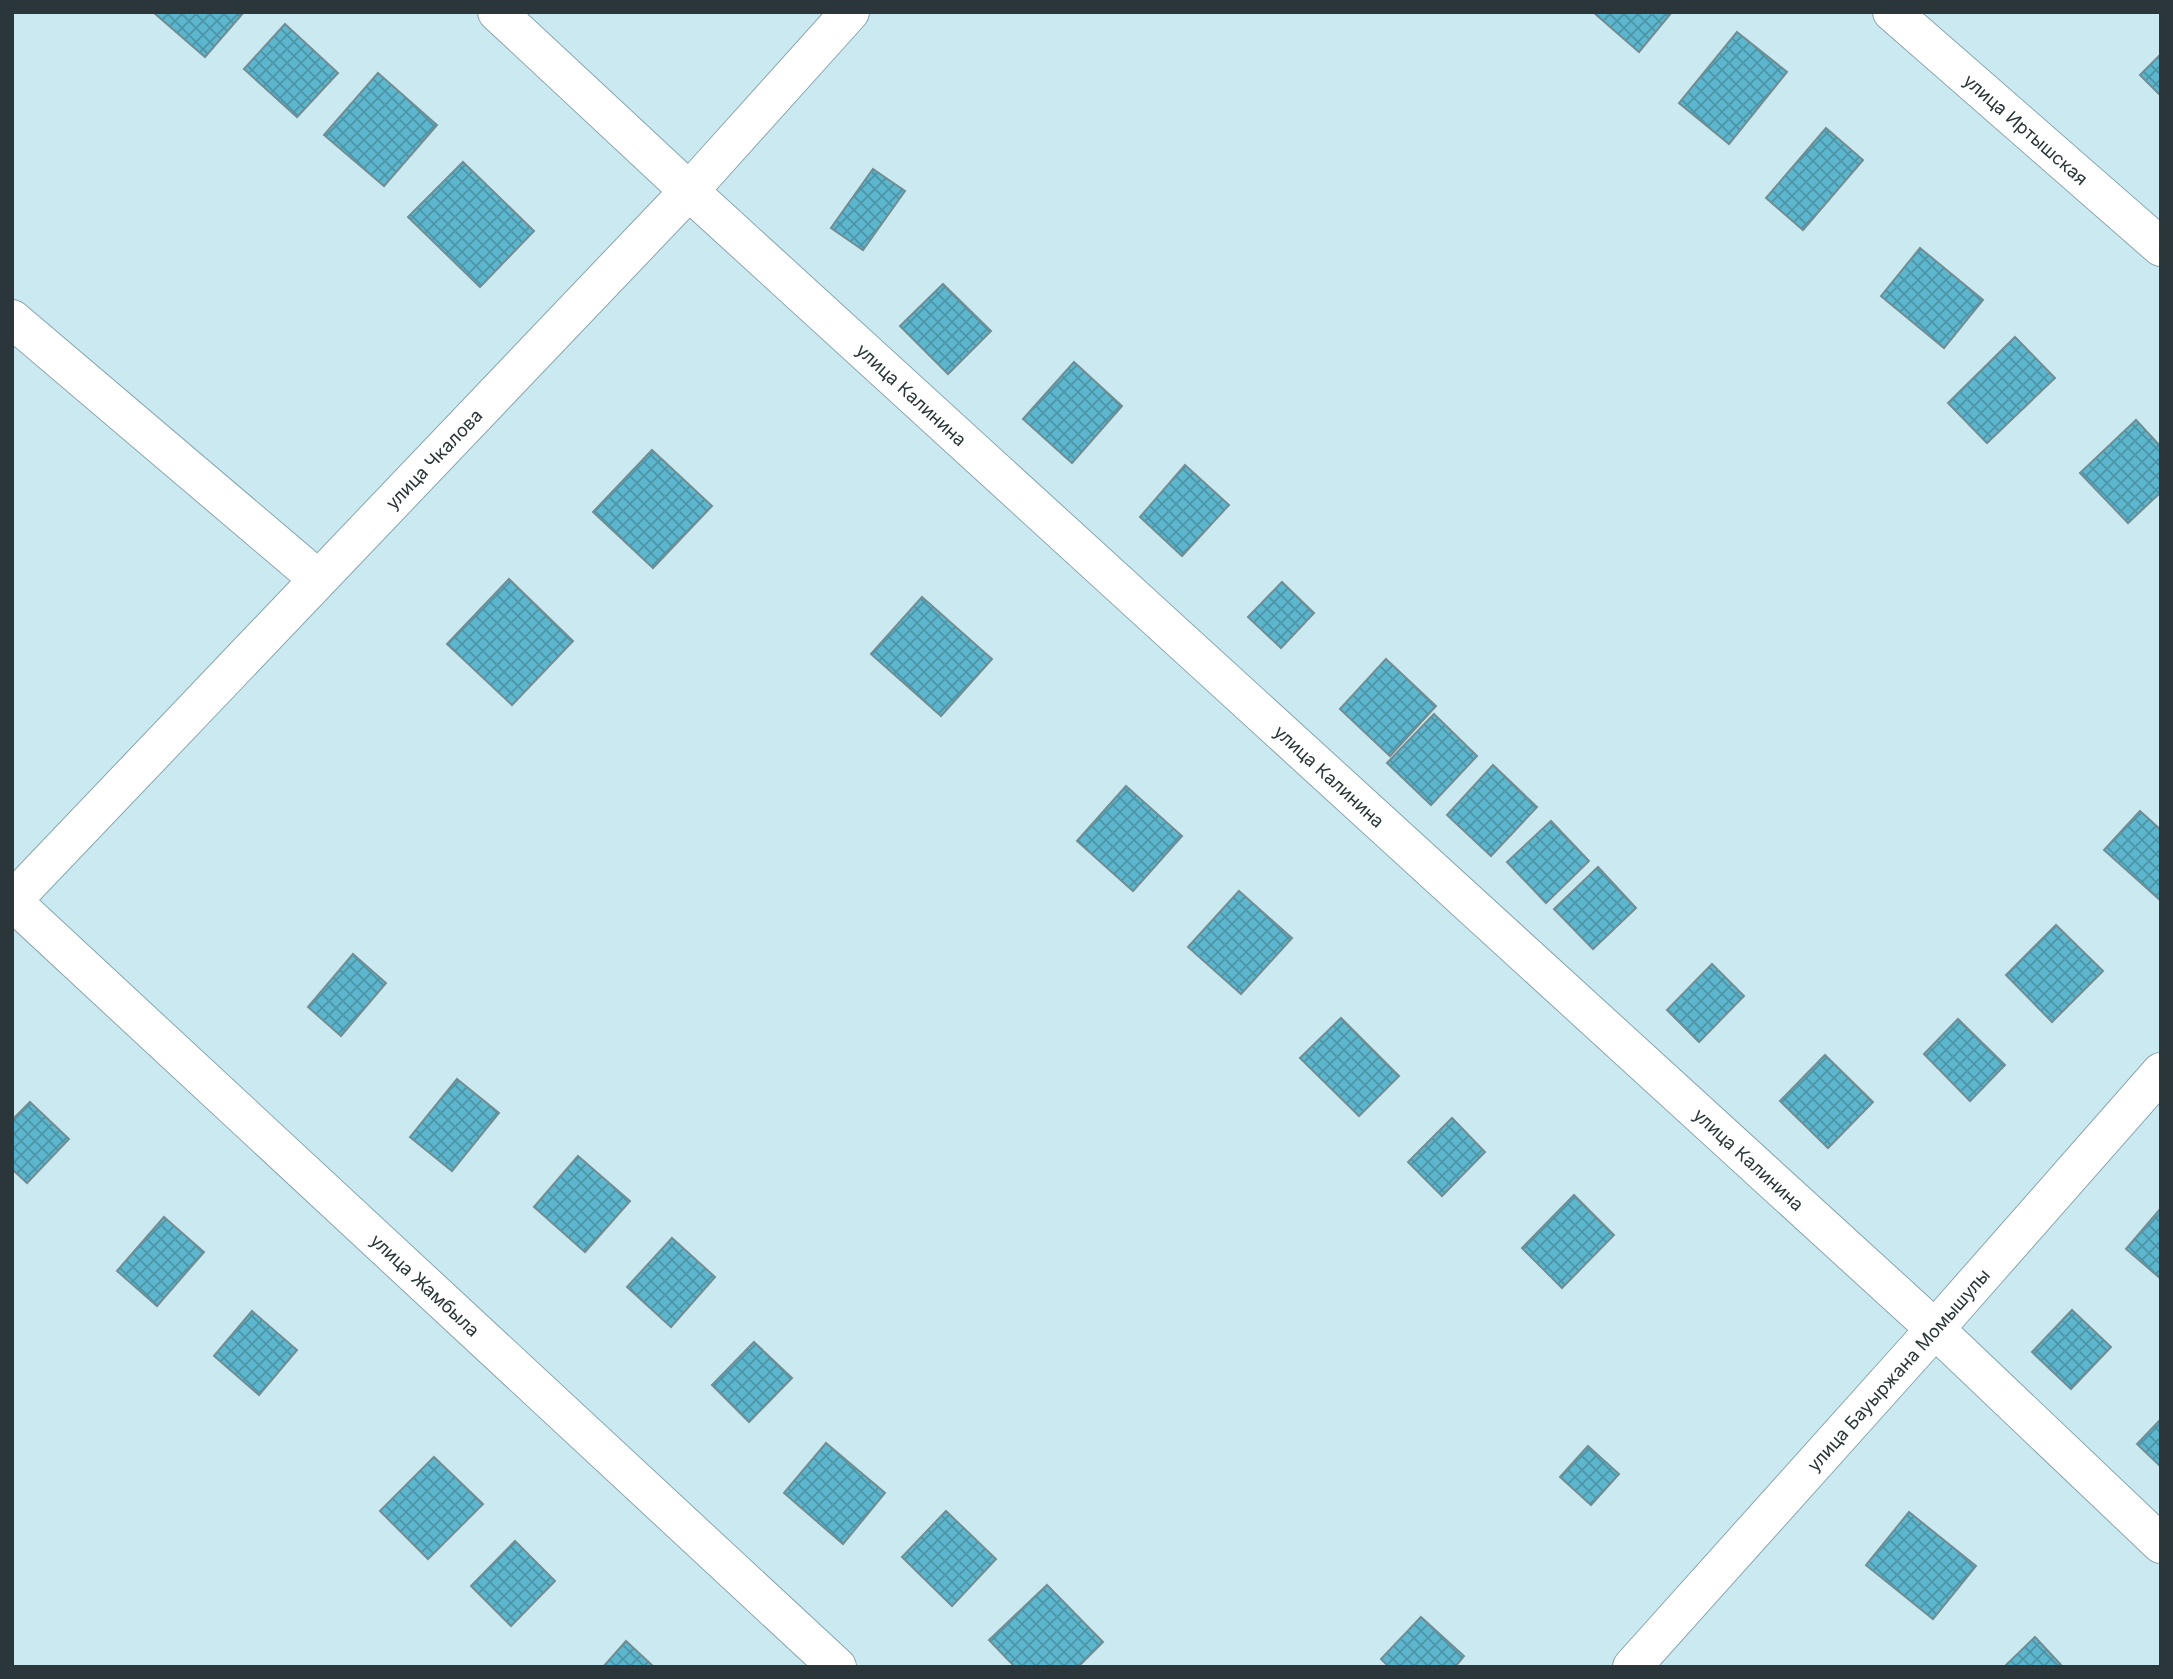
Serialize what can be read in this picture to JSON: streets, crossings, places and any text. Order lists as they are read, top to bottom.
{
  "streets": {
    "street": [
      "улица Иртышская",
      "улица Калинина",
      "улица Чкалова",
      "улица Жамбыла",
      "улица Бауыржана Момышулы"
    ]
  },
  "crossings": [
    ["улица Калинина", "улица Чкалова"],
    ["улица Калинина", "улица Бауыржана Момышулы"],
    ["улица Чкалова", "улица Жамбыла"]
  ]
}
